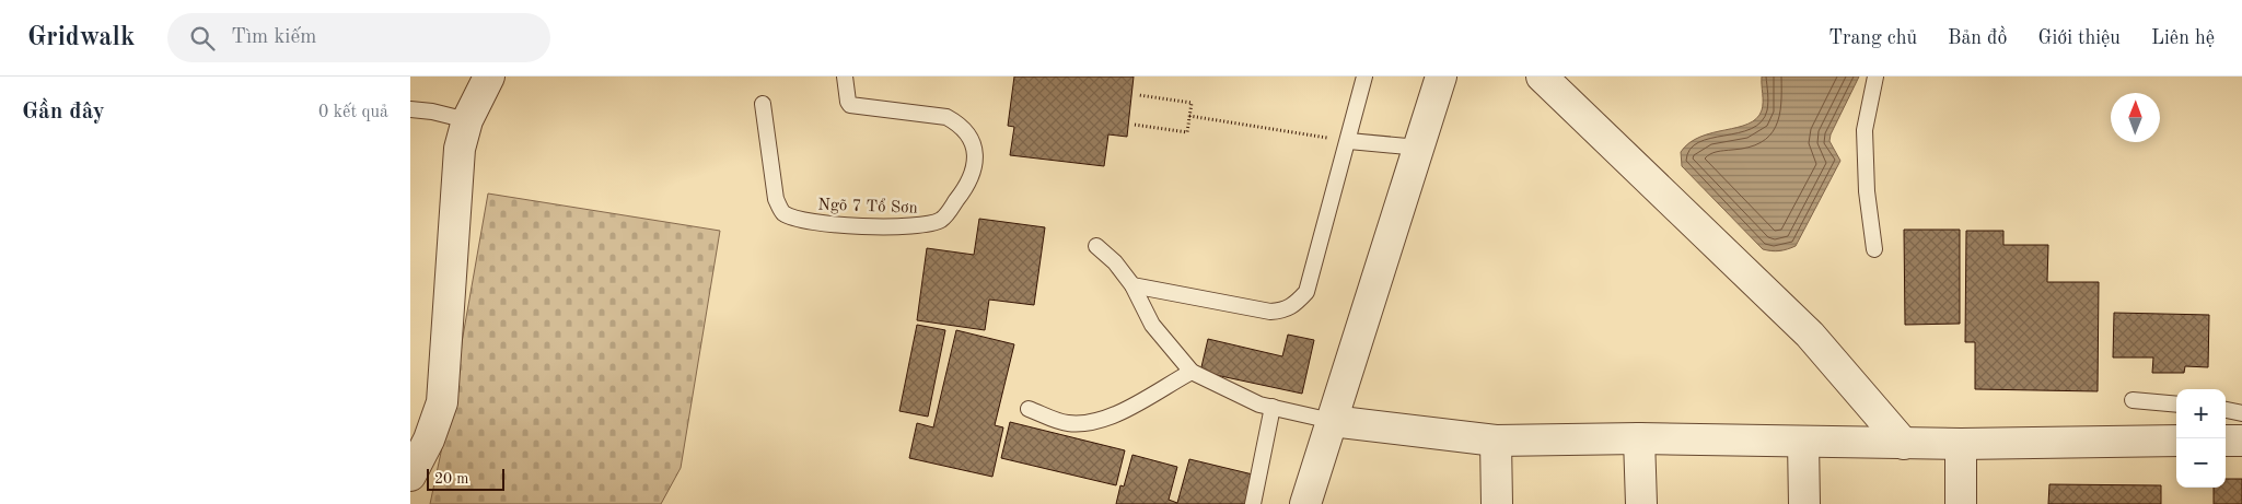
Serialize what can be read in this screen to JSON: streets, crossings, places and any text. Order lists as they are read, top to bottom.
{
  "streets": {
    "lane": ["Ngõ 7 Tổ Sơn"]
  },
  "scale_bar": "20 m",
  "north": "top",
  "page": {
    "header": "Gridwalk",
    "search": "Tìm kiếm",
    "nav": [
      "Trang chủ",
      "Bản đồ",
      "Giới thiệu",
      "Liên hệ"
    ],
    "heading": ["Gần đây", "0 kết quả"],
    "map_buttons": ["+", "−"],
    "scale": "20 m"
  }
}
